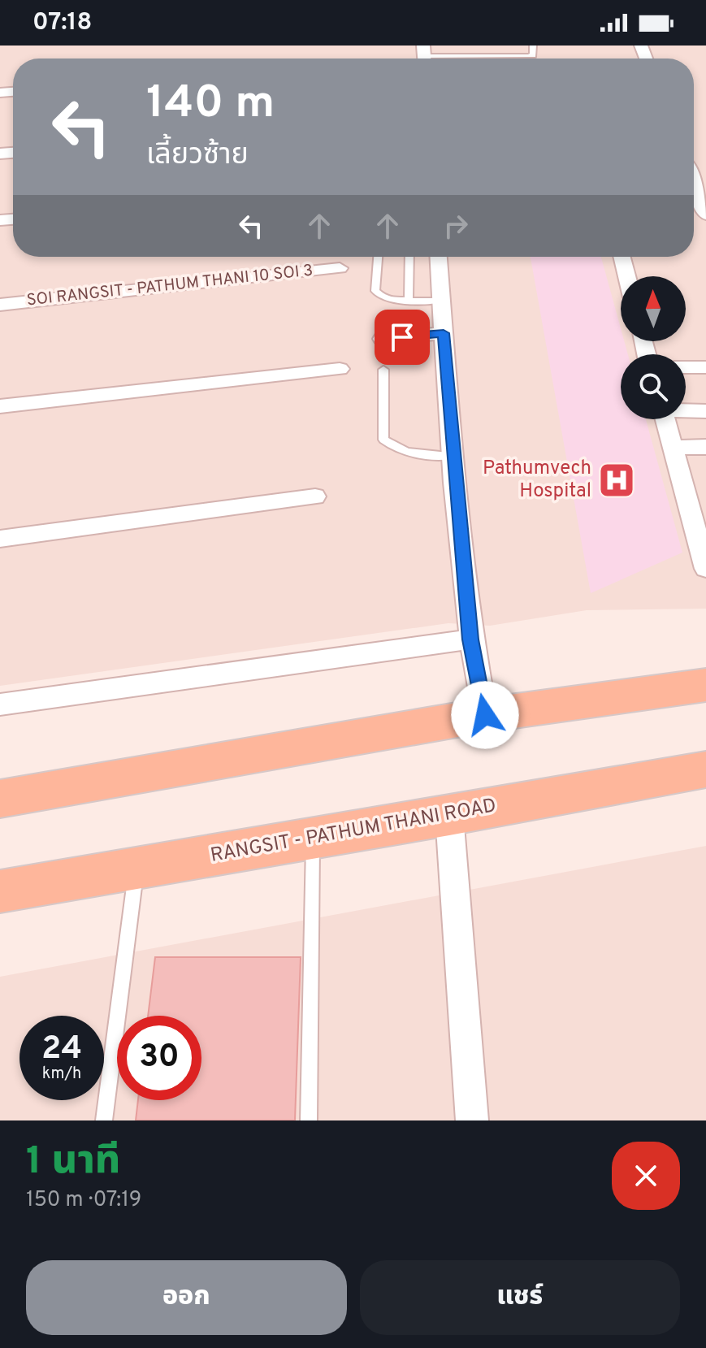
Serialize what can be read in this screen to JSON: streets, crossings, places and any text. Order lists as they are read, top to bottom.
{
  "streets": {
    "main road": ["RANGSIT - PATHUM THANI ROAD"],
    "street": ["SOI RANGSIT - PATHUM THANI 10 SOI 3"]
  },
  "places": {
    "hospital": ["Pathumvech Hospital"]
  },
  "north": "top",
  "page": {
    "status": "07:18",
    "turn": ["140 m", "เลี้ยวซ้าย"],
    "speed": "24 km/h",
    "limit": "30",
    "heading": ["1 นาที", "150 m · 07:19"],
    "buttons": ["ออก", "แชร์"]
  }
}
